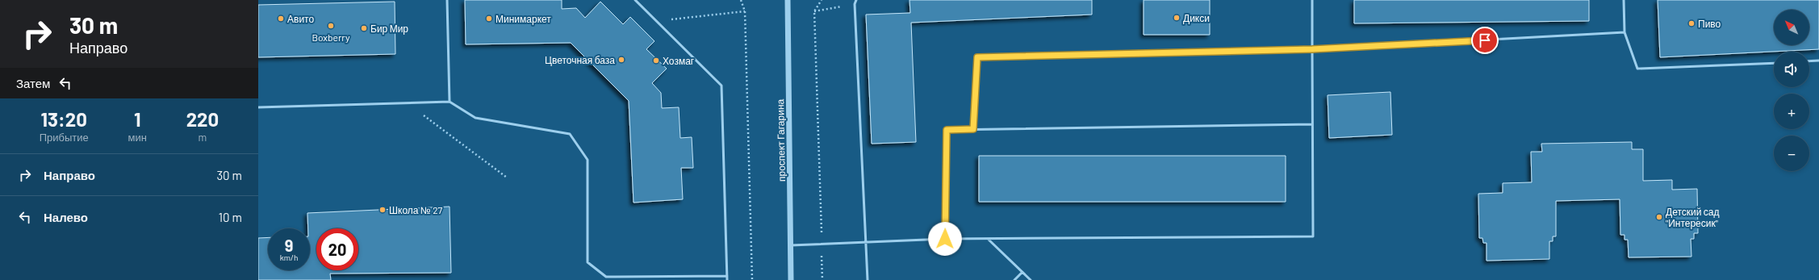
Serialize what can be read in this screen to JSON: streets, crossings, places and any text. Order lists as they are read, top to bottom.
{
  "streets": {
    "street": ["проспект Гагарина"]
  },
  "places": [
    "Дикси",
    "Авито",
    "Минимаркет",
    "Пиво",
    "Boxberry",
    "Бир Мир",
    "Цветочная база",
    "Хозмаг",
    "Школа № 27",
    "Детский сад \"Интересик\""
  ],
  "north": "top left",
  "page": {
    "turn": ["30 m", "Направо"],
    "map_buttons": ["+", "−"],
    "then": "Затем",
    "eta": [
      "13:20",
      "Прибытие",
      "1",
      "мин",
      "220",
      "m"
    ],
    "list": [
      {
        "name": "Направо",
        "value": "30 m"
      },
      {
        "name": "Налево",
        "value": "10 m"
      }
    ],
    "speed": "9 km/h",
    "limit": "20"
  }
}
